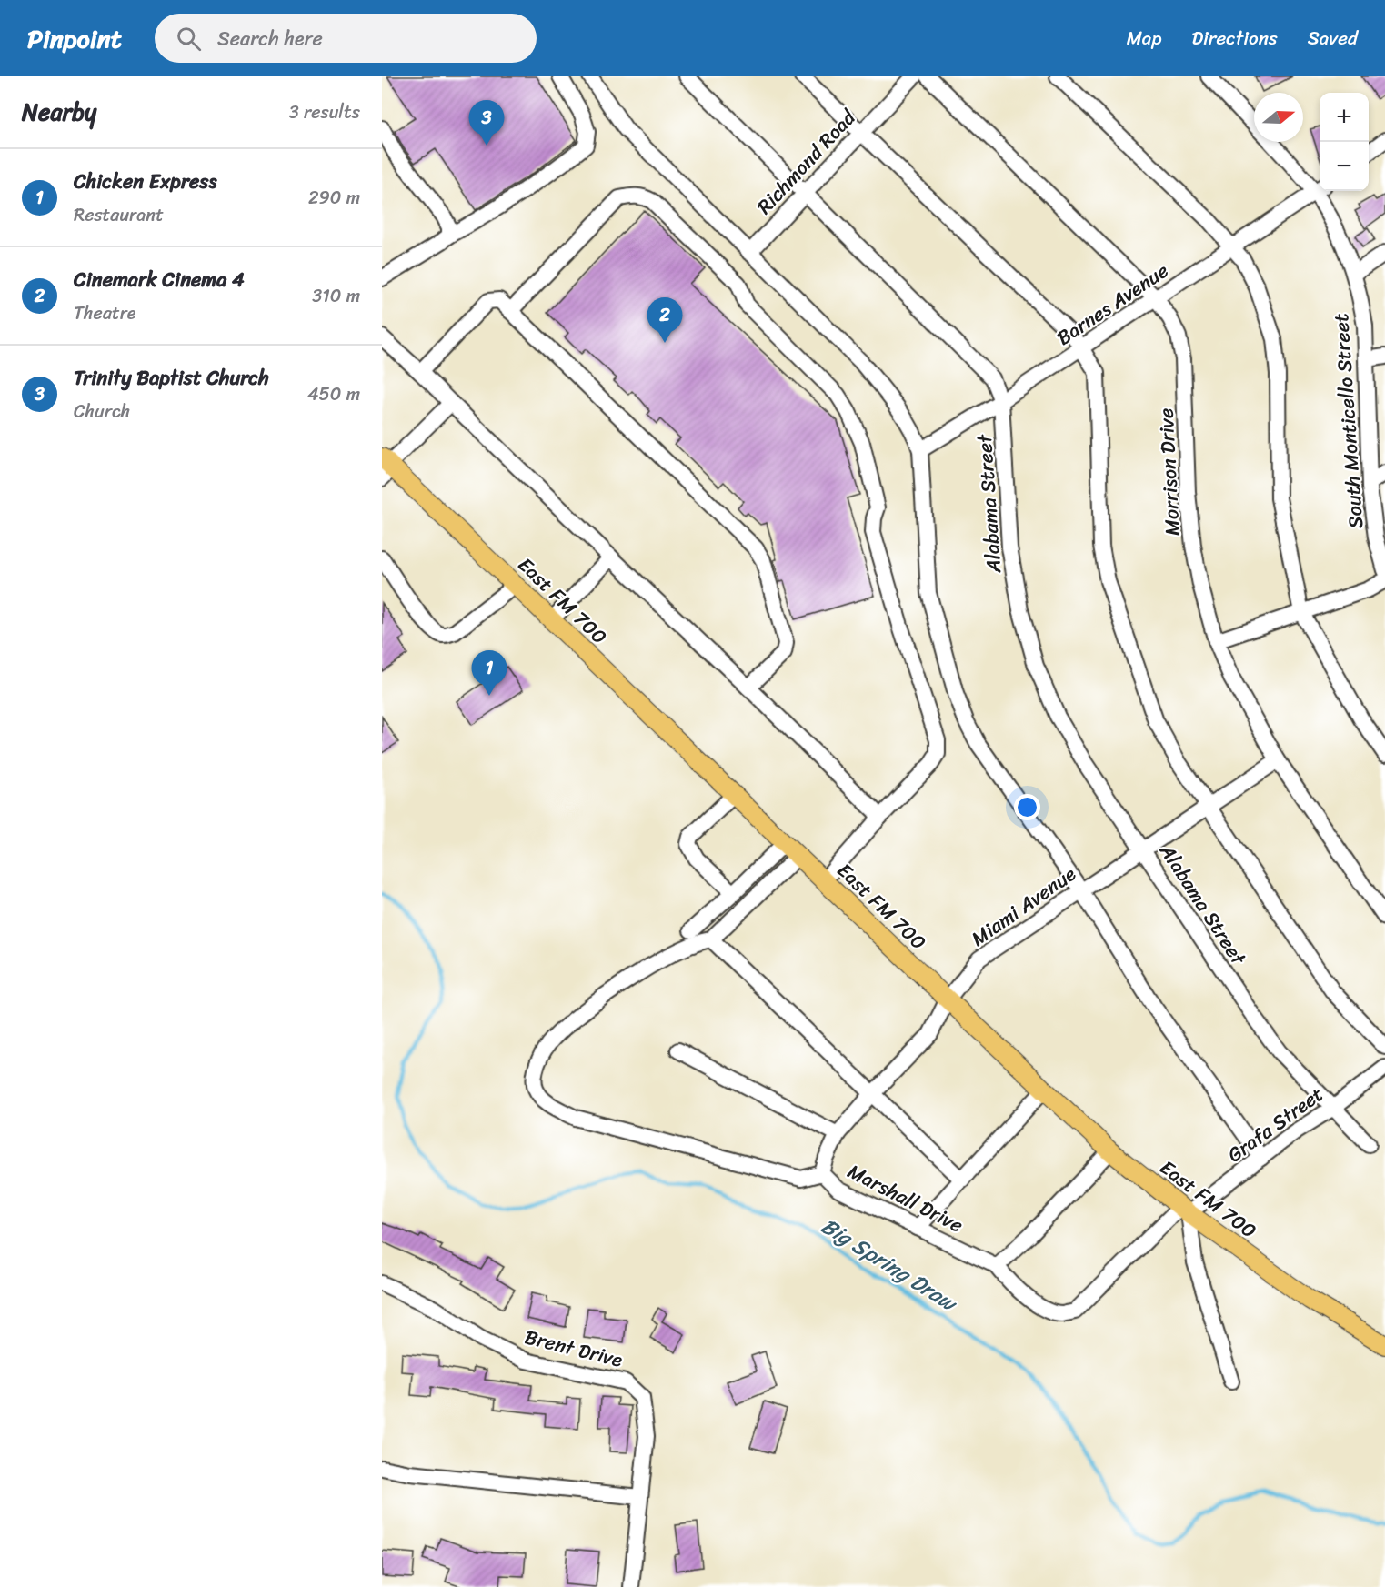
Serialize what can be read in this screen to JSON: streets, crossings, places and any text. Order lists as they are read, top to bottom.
{
  "streets": {
    "main road": ["East FM 700"],
    "street": [
      "Richmond Road",
      "Barnes Avenue",
      "South Monticello Street",
      "Morrison Drive",
      "Alabama Street",
      "Miami Avenue",
      "Grafa Street",
      "Marshall Drive",
      "Brent Drive"
    ]
  },
  "crossings": [
    ["Richmond Road", "Alabama Street"],
    ["Barnes Avenue", "South Monticello Street"],
    ["Barnes Avenue", "Morrison Drive"],
    ["Barnes Avenue", "Alabama Street"],
    ["Morrison Drive", "Miami Avenue"],
    ["Alabama Street", "Miami Avenue"],
    ["Alabama Street", "Grafa Street"],
    ["East FM 700", "Miami Avenue"],
    ["East FM 700", "Grafa Street"],
    ["Miami Avenue", "Marshall Drive"],
    ["Grafa Street", "Marshall Drive"]
  ],
  "water": ["Big Spring Draw"],
  "north": "right",
  "page": {
    "header": "Pinpoint",
    "search": "Search here",
    "nav": ["Map", "Directions", "Saved"],
    "heading": ["Nearby", "3 results"],
    "map_buttons": ["+", "−"],
    "pins": ["3", "2", "1"],
    "list": [
      {
        "mark": "1",
        "name": "Chicken Express",
        "note": "Restaurant",
        "value": "290 m"
      },
      {
        "mark": "2",
        "name": "Cinemark Cinema 4",
        "note": "Theatre",
        "value": "310 m"
      },
      {
        "mark": "3",
        "name": "Trinity Baptist Church",
        "note": "Church",
        "value": "450 m"
      }
    ]
  }
}
